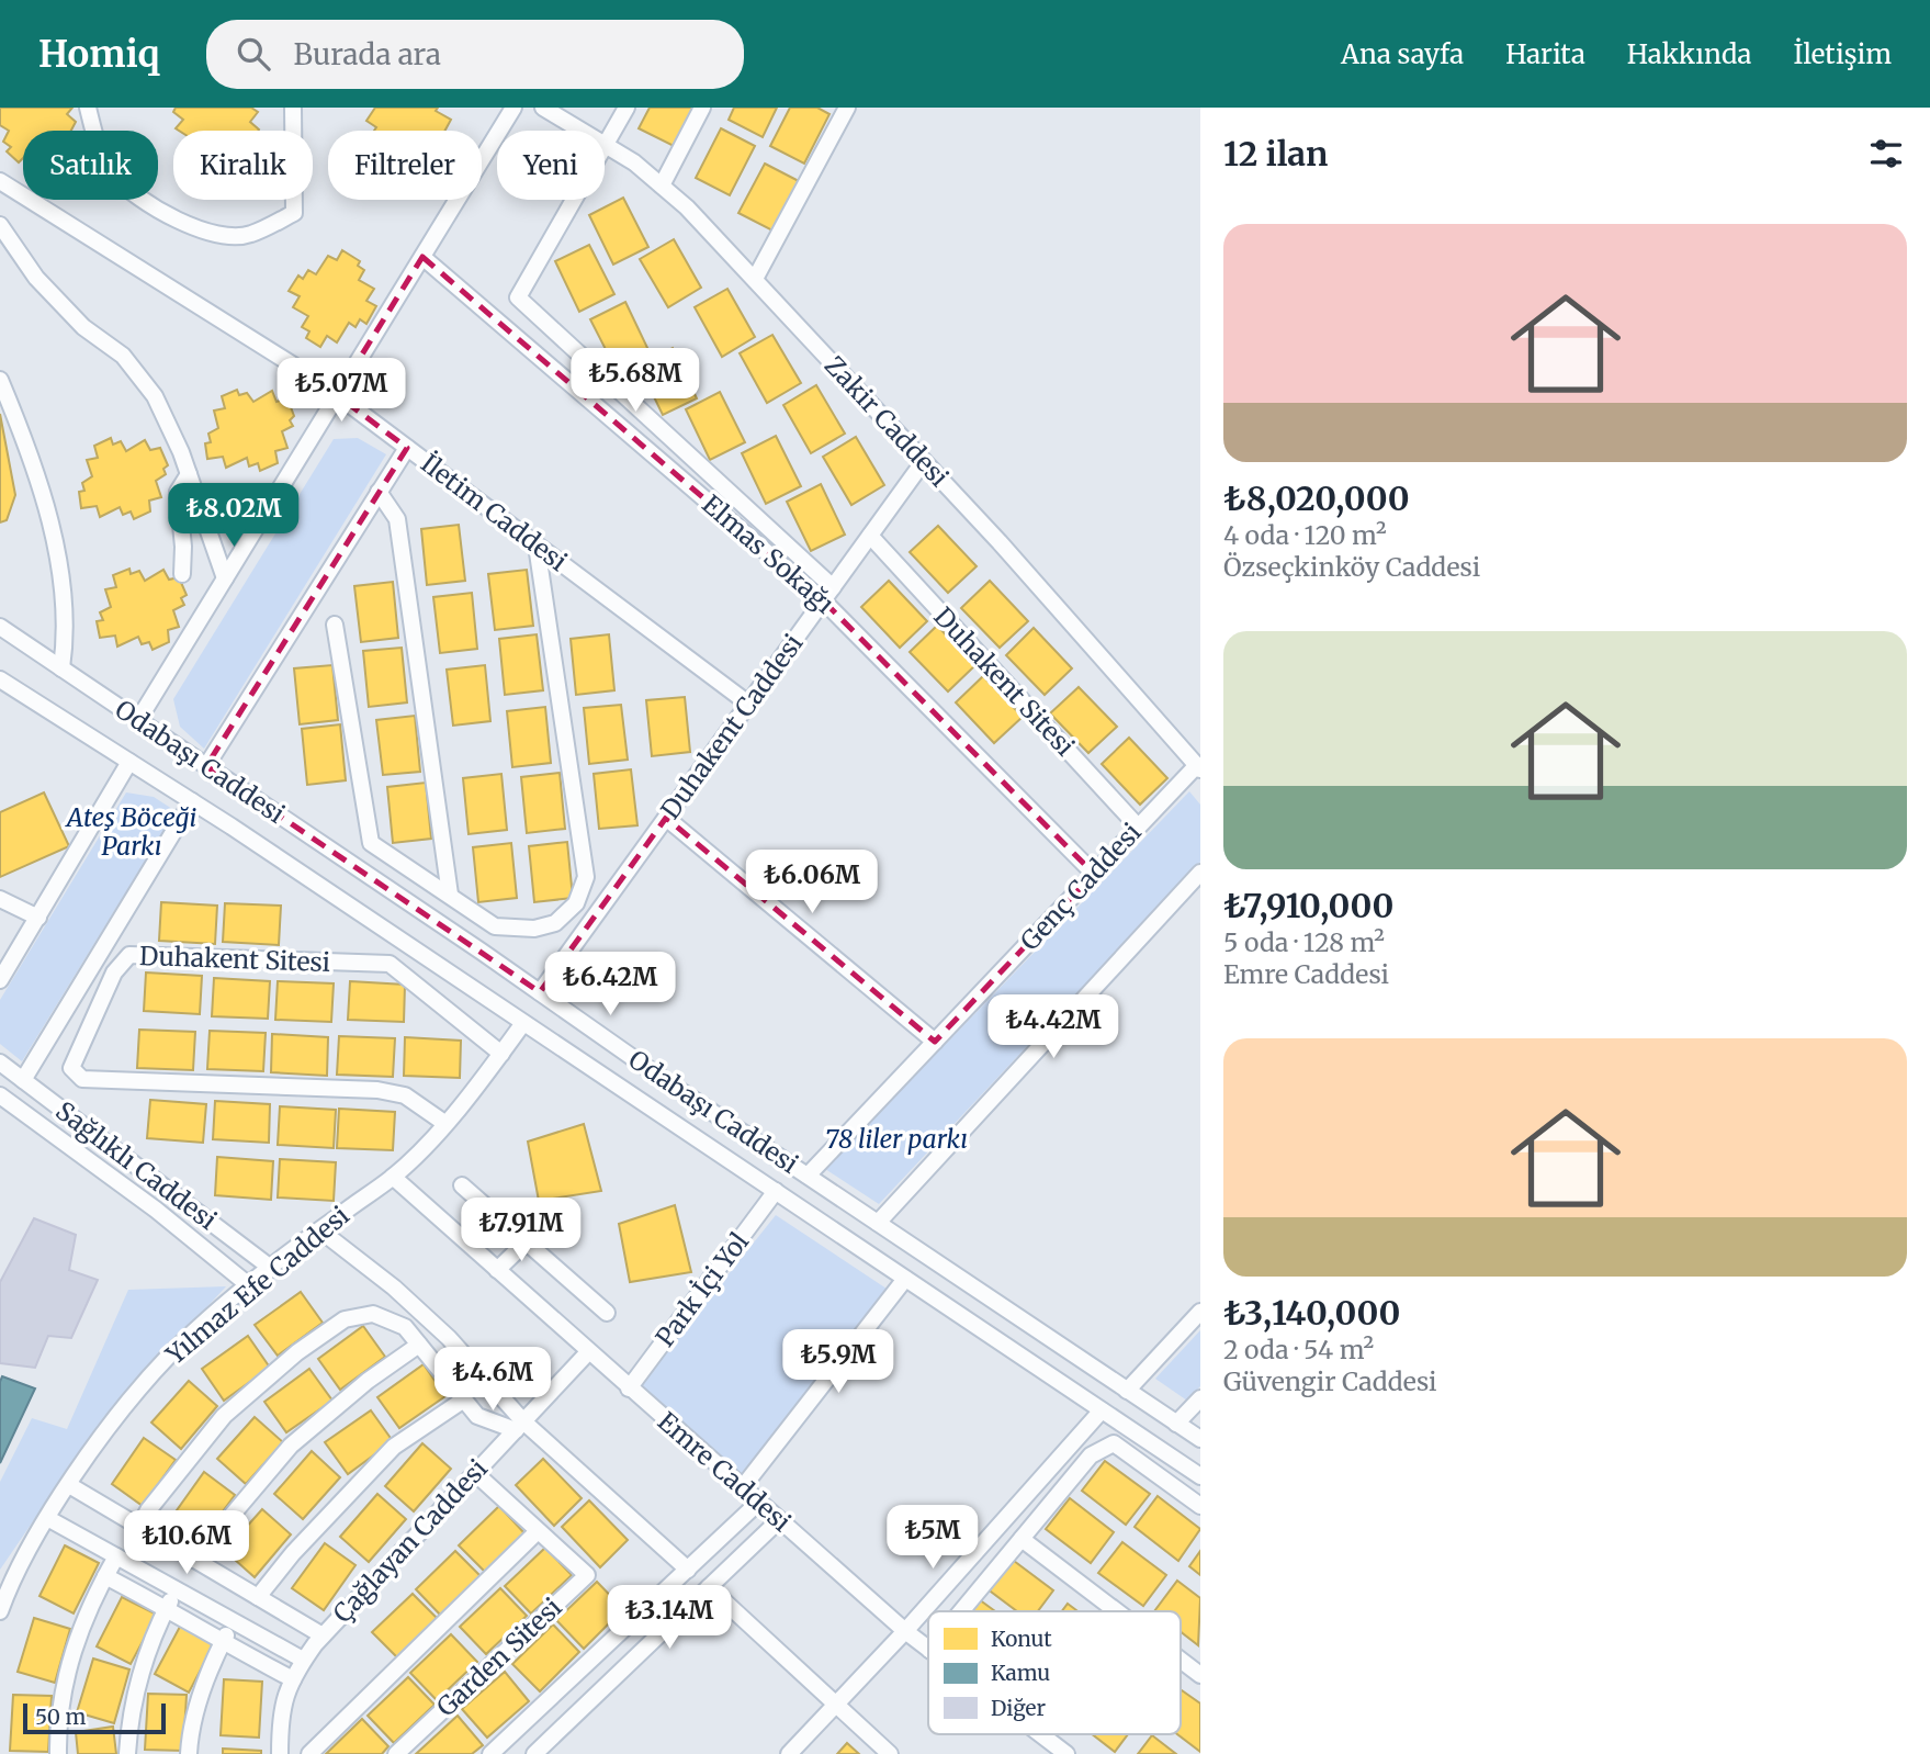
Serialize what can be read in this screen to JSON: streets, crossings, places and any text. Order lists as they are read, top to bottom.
{
  "streets": {
    "street": [
      "Zakir Caddesi",
      "İletim Caddesi",
      "Elmas Sokağı",
      "Duhakent Sitesi",
      "Duhakent Caddesi",
      "Odabaşı Caddesi",
      "Genç Caddesi",
      "Sağlıklı Caddesi",
      "Yılmaz Efe Caddesi",
      "Park İçi Yol",
      "Emre Caddesi",
      "Çağlayan Caddesi",
      "Garden Sitesi"
    ]
  },
  "crossings": [
    ["Zakir Caddesi", "Duhakent Caddesi"],
    ["Zakir Caddesi", "Genç Caddesi"],
    ["İletim Caddesi", "Duhakent Caddesi"],
    ["Elmas Sokağı", "Duhakent Caddesi"],
    ["Elmas Sokağı", "Genç Caddesi"],
    ["Duhakent Sitesi", "Duhakent Caddesi"],
    ["Duhakent Sitesi", "Genç Caddesi"],
    ["Duhakent Sitesi", "Yılmaz Efe Caddesi"],
    ["Duhakent Caddesi", "Odabaşı Caddesi"],
    ["Odabaşı Caddesi", "Genç Caddesi"],
    ["Odabaşı Caddesi", "Yılmaz Efe Caddesi"],
    ["Odabaşı Caddesi", "Park İçi Yol"],
    ["Sağlıklı Caddesi", "Yılmaz Efe Caddesi"],
    ["Yılmaz Efe Caddesi", "Emre Caddesi"],
    ["Park İçi Yol", "Emre Caddesi"],
    ["Emre Caddesi", "Çağlayan Caddesi"],
    ["Çağlayan Caddesi", "Garden Sitesi"]
  ],
  "parks": ["Ateş Böceği Parkı", "78 liler parkı"],
  "legend": ["Konut", "Kamu", "Diğer"],
  "scale_bar": "50 m",
  "page": {
    "header": "Homiq",
    "search": "Burada ara",
    "nav": [
      "Ana sayfa",
      "Harita",
      "Hakkında",
      "İletişim"
    ],
    "heading": "12 ilan",
    "chip": [
      "Satılık",
      "Kiralık",
      "Filtreler",
      "Yeni"
    ],
    "list": [
      {
        "name": "₺8,020,000",
        "note": "4 oda · 120 m² · Özseçkinköy Caddesi"
      },
      {
        "name": "₺7,910,000",
        "note": "5 oda · 128 m² · Emre Caddesi"
      },
      {
        "name": "₺3,140,000",
        "note": "2 oda · 54 m² · Güvengir Caddesi"
      }
    ],
    "price": [
      "₺5.68M",
      "₺5.07M",
      "₺8.02M",
      "₺6.06M",
      "₺6.42M",
      "₺4.42M",
      "₺7.91M",
      "₺5.9M",
      "₺4.6M",
      "₺5M",
      "₺10.6M",
      "₺3.14M"
    ],
    "scale": "50 m"
  }
}
